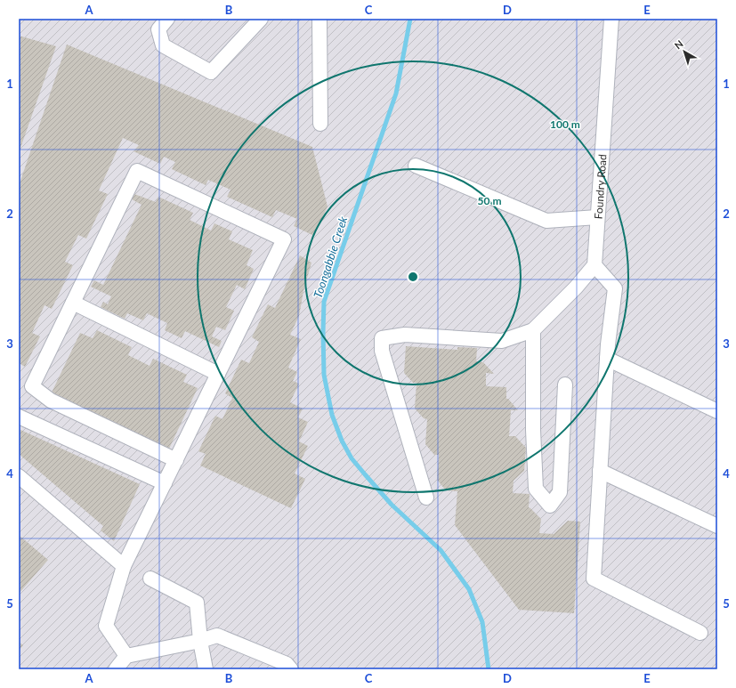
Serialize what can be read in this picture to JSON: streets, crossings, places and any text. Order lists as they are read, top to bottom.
{
  "streets": {
    "street": ["Foundry Road"]
  },
  "water": ["Toongabbie Creek"],
  "north": "top left",
  "grid": {
    "columns": [
      "A",
      "B",
      "C",
      "D",
      "E"
    ],
    "rows": [
      "1",
      "2",
      "3",
      "4",
      "5"
    ]
  },
  "rings": ["100 m", "50 m"]
}
